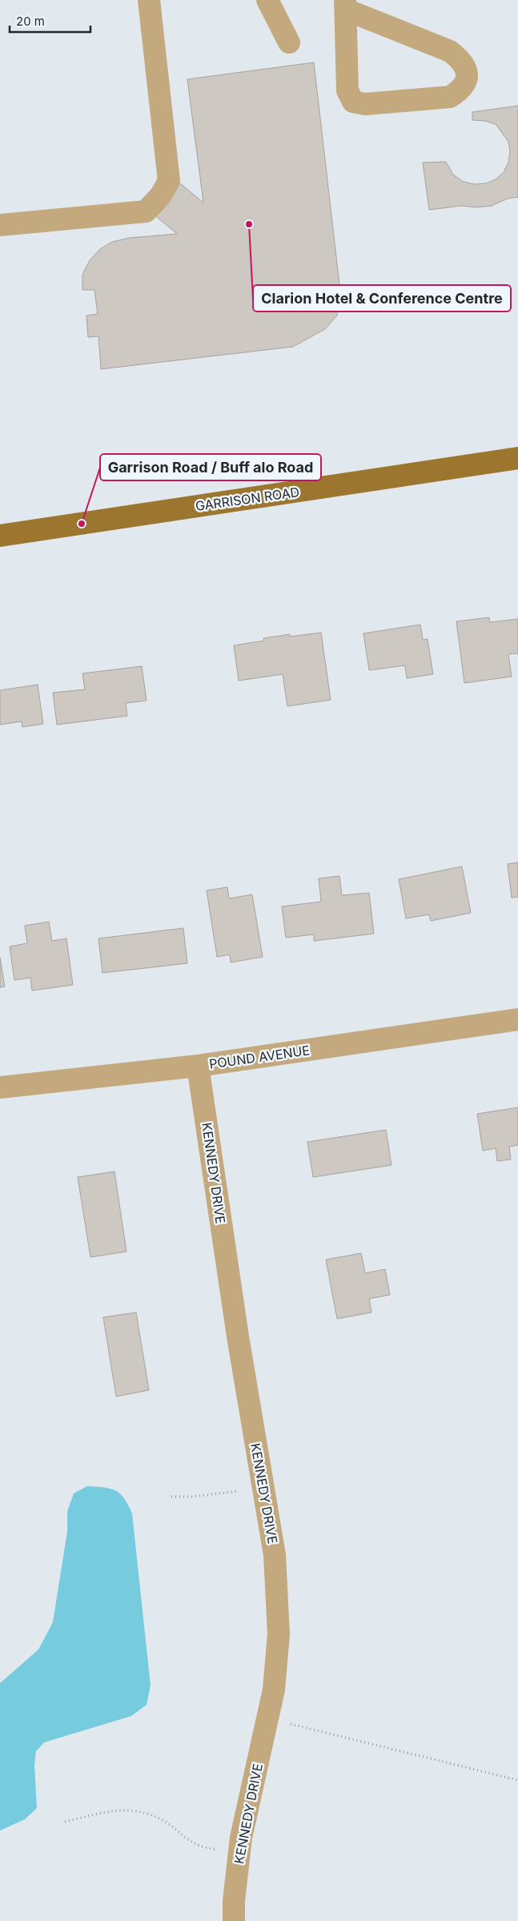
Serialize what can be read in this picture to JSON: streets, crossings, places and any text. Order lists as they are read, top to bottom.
{
  "streets": {
    "main road": ["GARRISON ROAD"],
    "street": ["POUND AVENUE", "KENNEDY DRIVE"]
  },
  "crossings": [
    ["POUND AVENUE", "KENNEDY DRIVE"]
  ],
  "places": ["Clarion Hotel & Conference Centre", "Garrison Road / Buff alo Road"],
  "scale_bar": "20 m"
}
